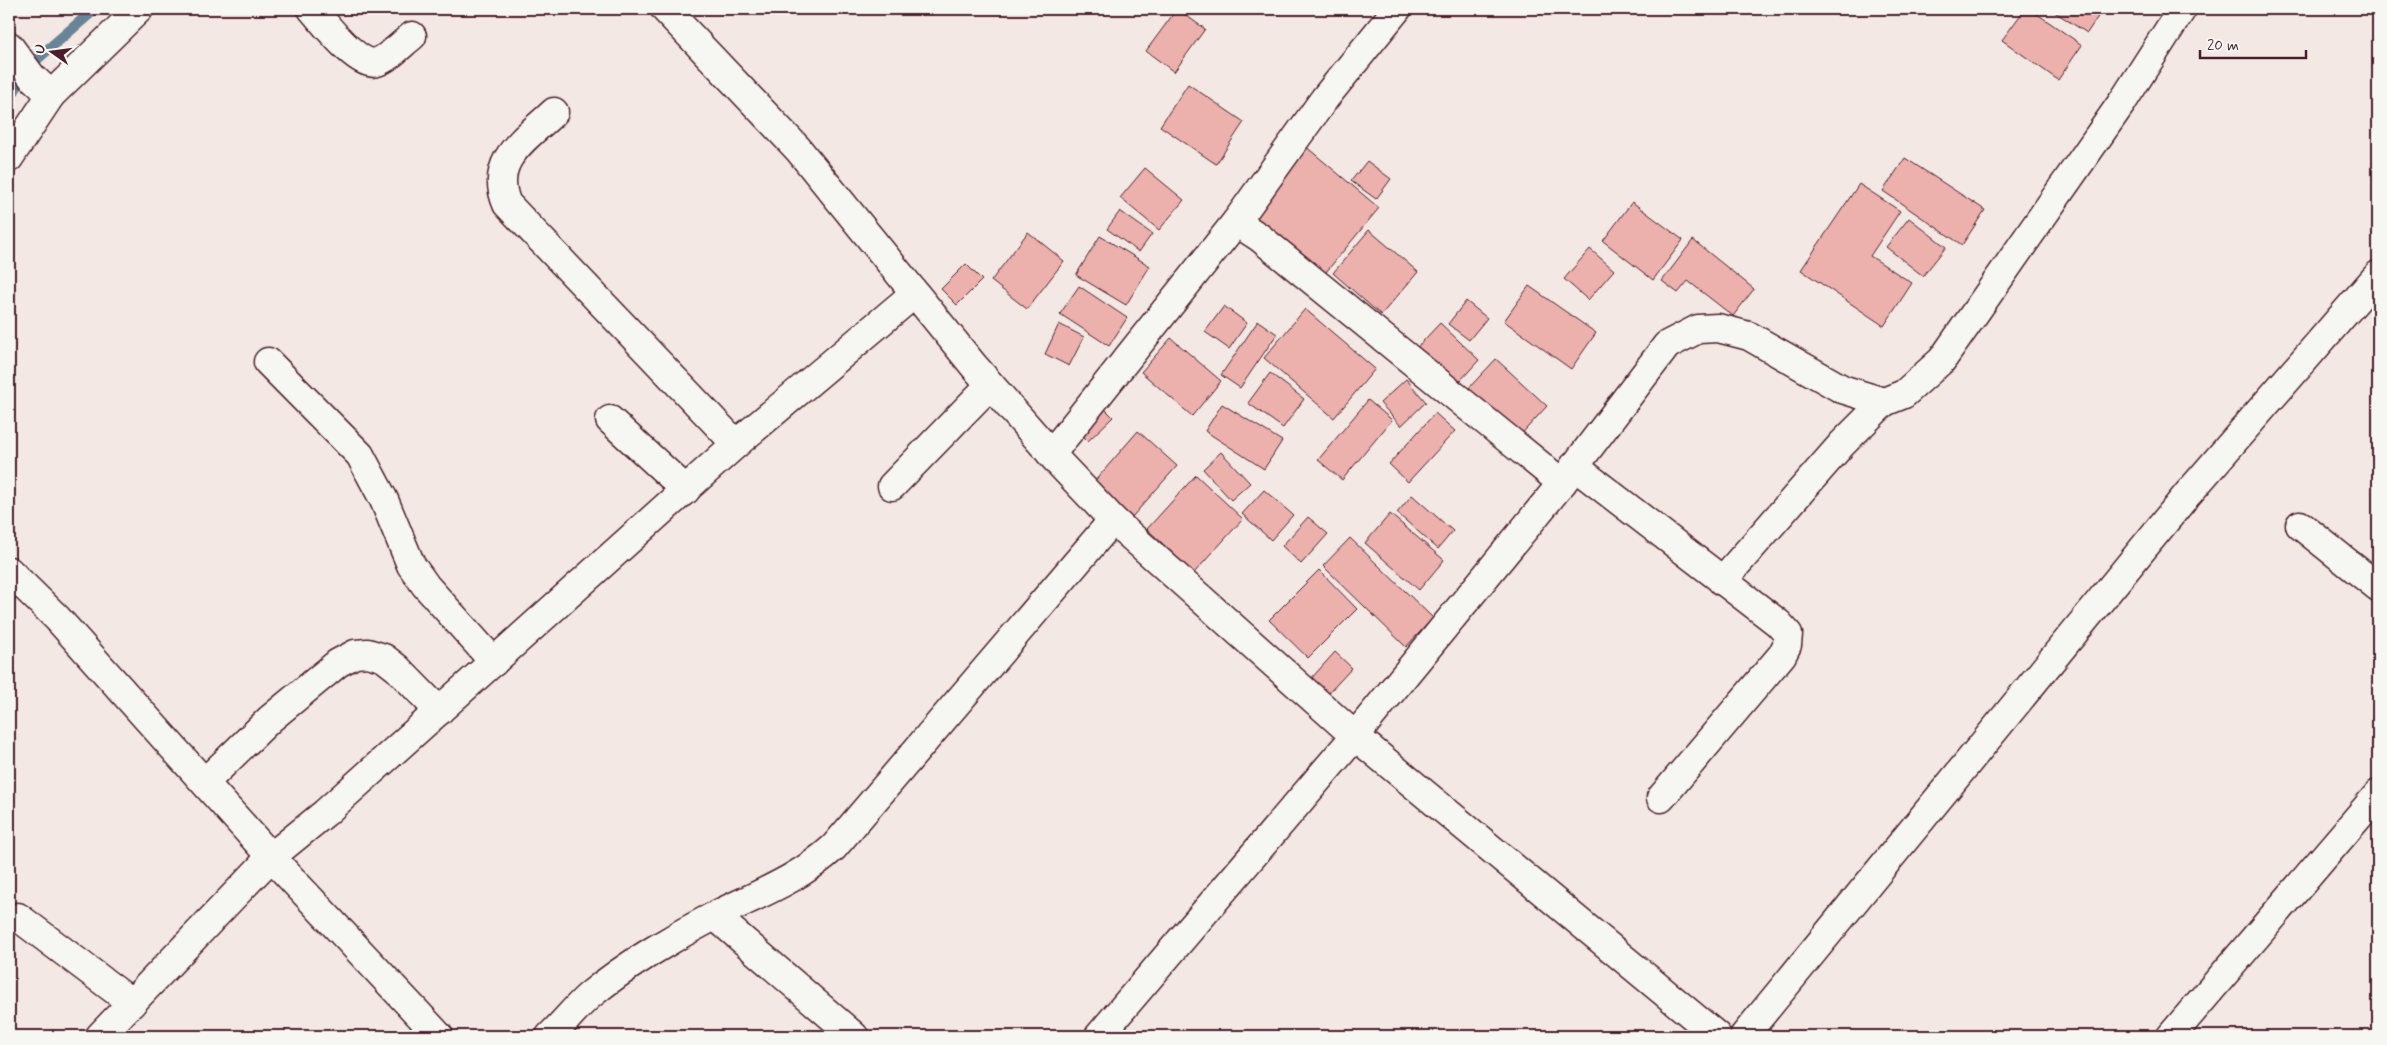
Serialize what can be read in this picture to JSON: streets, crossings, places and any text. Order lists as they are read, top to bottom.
{
  "scale_bar": "20 m",
  "north": "left"
}
